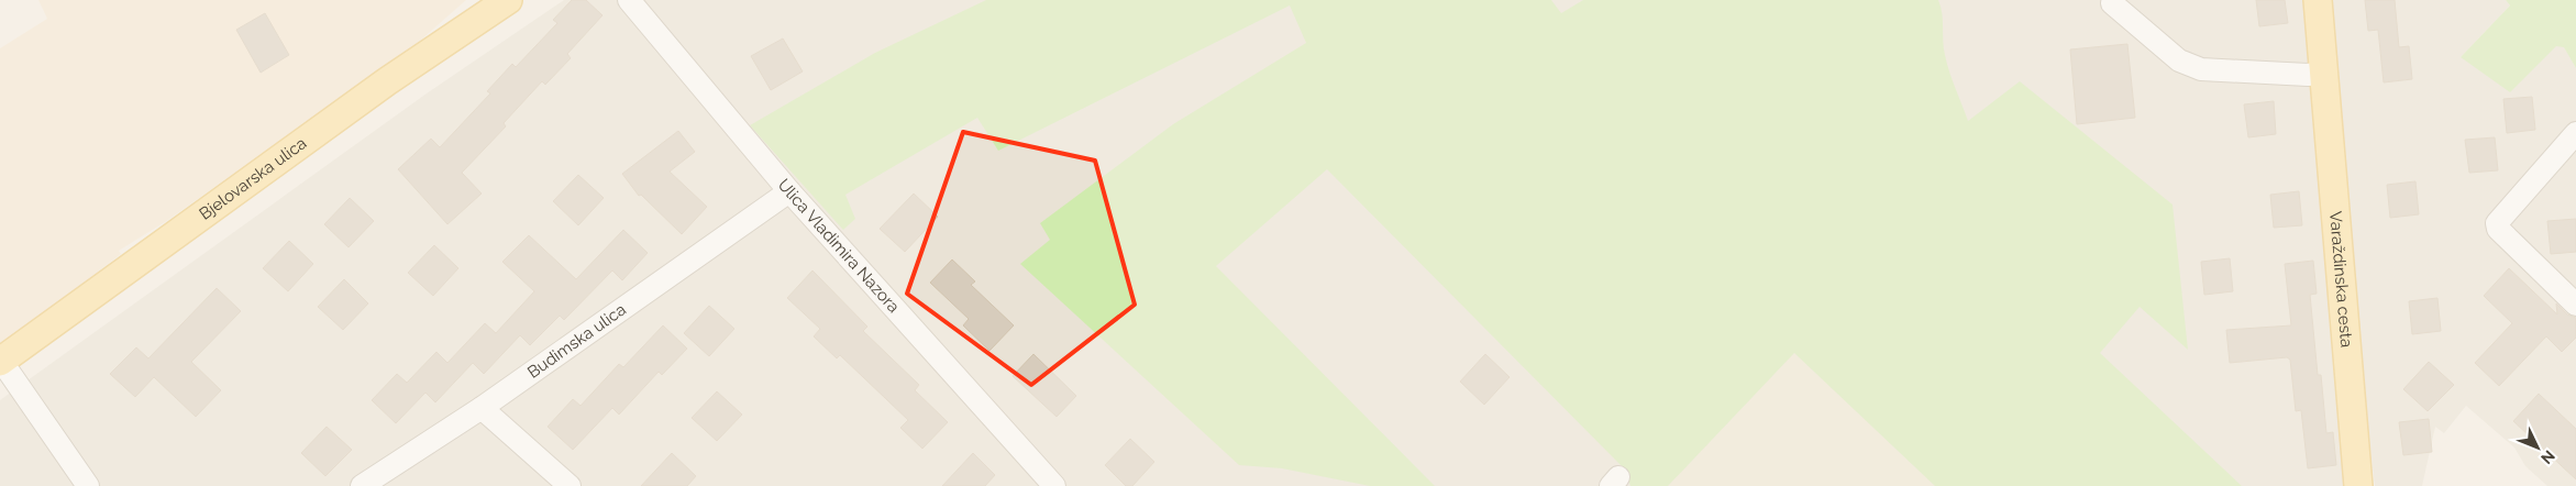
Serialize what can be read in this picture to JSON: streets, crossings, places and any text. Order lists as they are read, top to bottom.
{
  "streets": {
    "main road": ["Bjelovarska ulica", "Varaždinska cesta"],
    "street": ["Ulica Vladimira Nazora", "Budimska ulica"]
  },
  "crossings": [
    ["Ulica Vladimira Nazora", "Budimska ulica"]
  ],
  "north": "bottom right"
}
